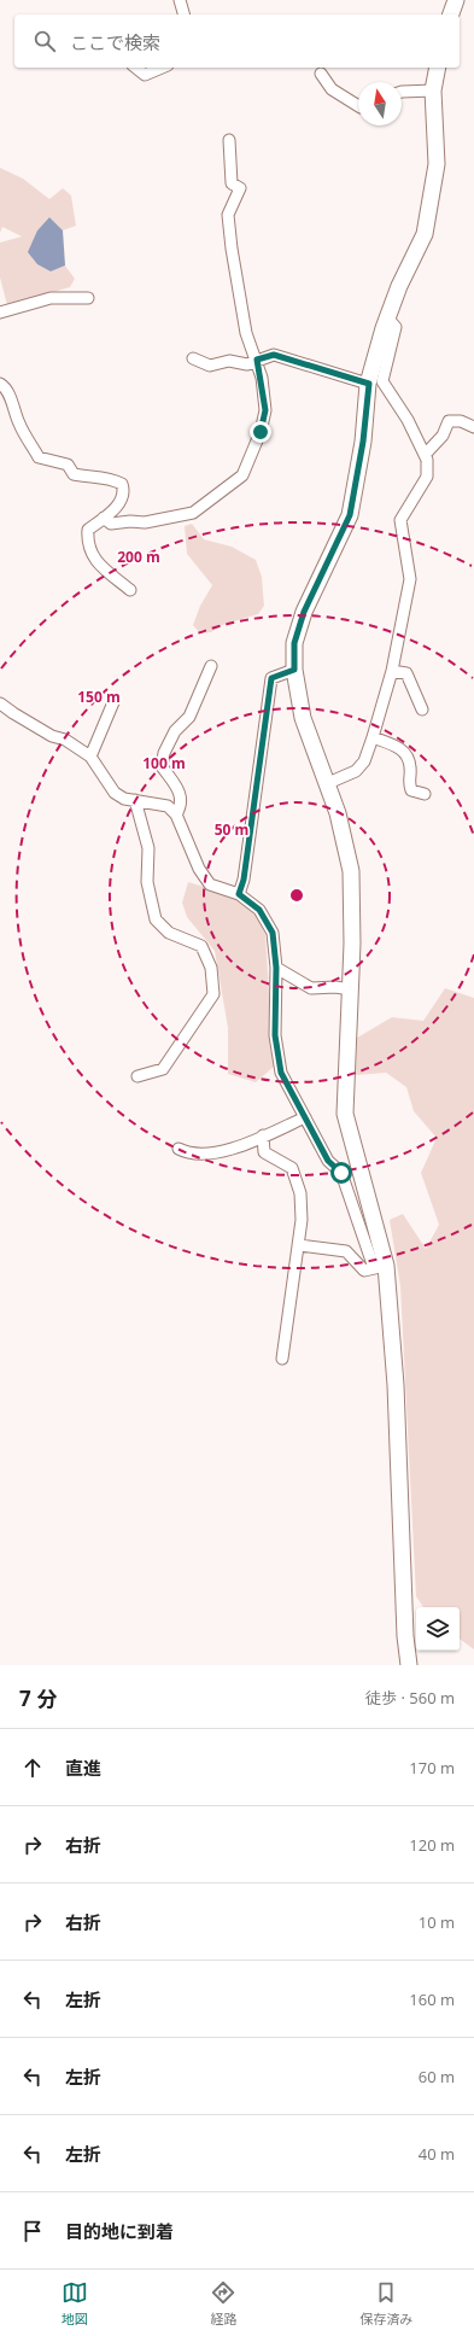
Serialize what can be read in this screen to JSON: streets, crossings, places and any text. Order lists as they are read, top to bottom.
{
  "north": "top",
  "page": {
    "search": "ここで検索",
    "heading": ["7 分", "徒歩 · 560 m"],
    "list": [
      ["直進", "170 m"],
      ["右折", "120 m"],
      ["右折", "10 m"],
      ["左折", "160 m"],
      ["左折", "60 m"],
      ["左折", "40 m"],
      "目的地に到着"
    ],
    "nav": ["地図", "経路", "保存済み"]
  },
  "rings": [
    "200 m",
    "150 m",
    "100 m",
    "50 m"
  ]
}
